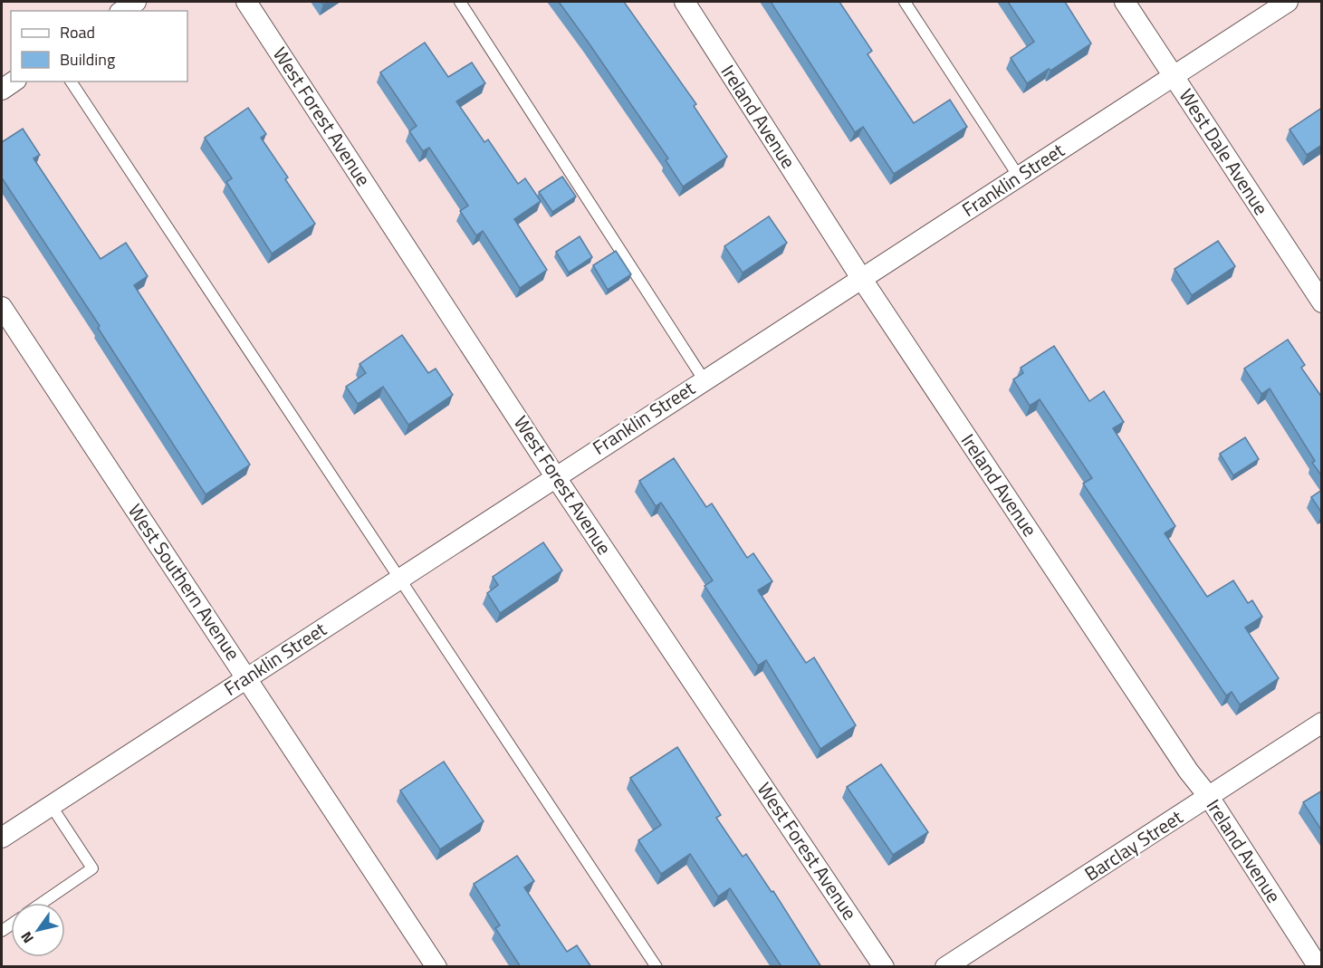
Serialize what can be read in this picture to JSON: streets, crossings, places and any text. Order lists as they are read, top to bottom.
{
  "streets": {
    "street": [
      "West Forest Avenue",
      "Ireland Avenue",
      "West Dale Avenue",
      "Franklin Street",
      "West Southern Avenue",
      "Barclay Street"
    ]
  },
  "crossings": [
    ["West Forest Avenue", "Franklin Street"],
    ["Ireland Avenue", "Franklin Street"],
    ["Ireland Avenue", "Barclay Street"],
    ["West Dale Avenue", "Franklin Street"],
    ["Franklin Street", "West Southern Avenue"]
  ],
  "legend": ["Road", "Building"],
  "north": "bottom left"
}
